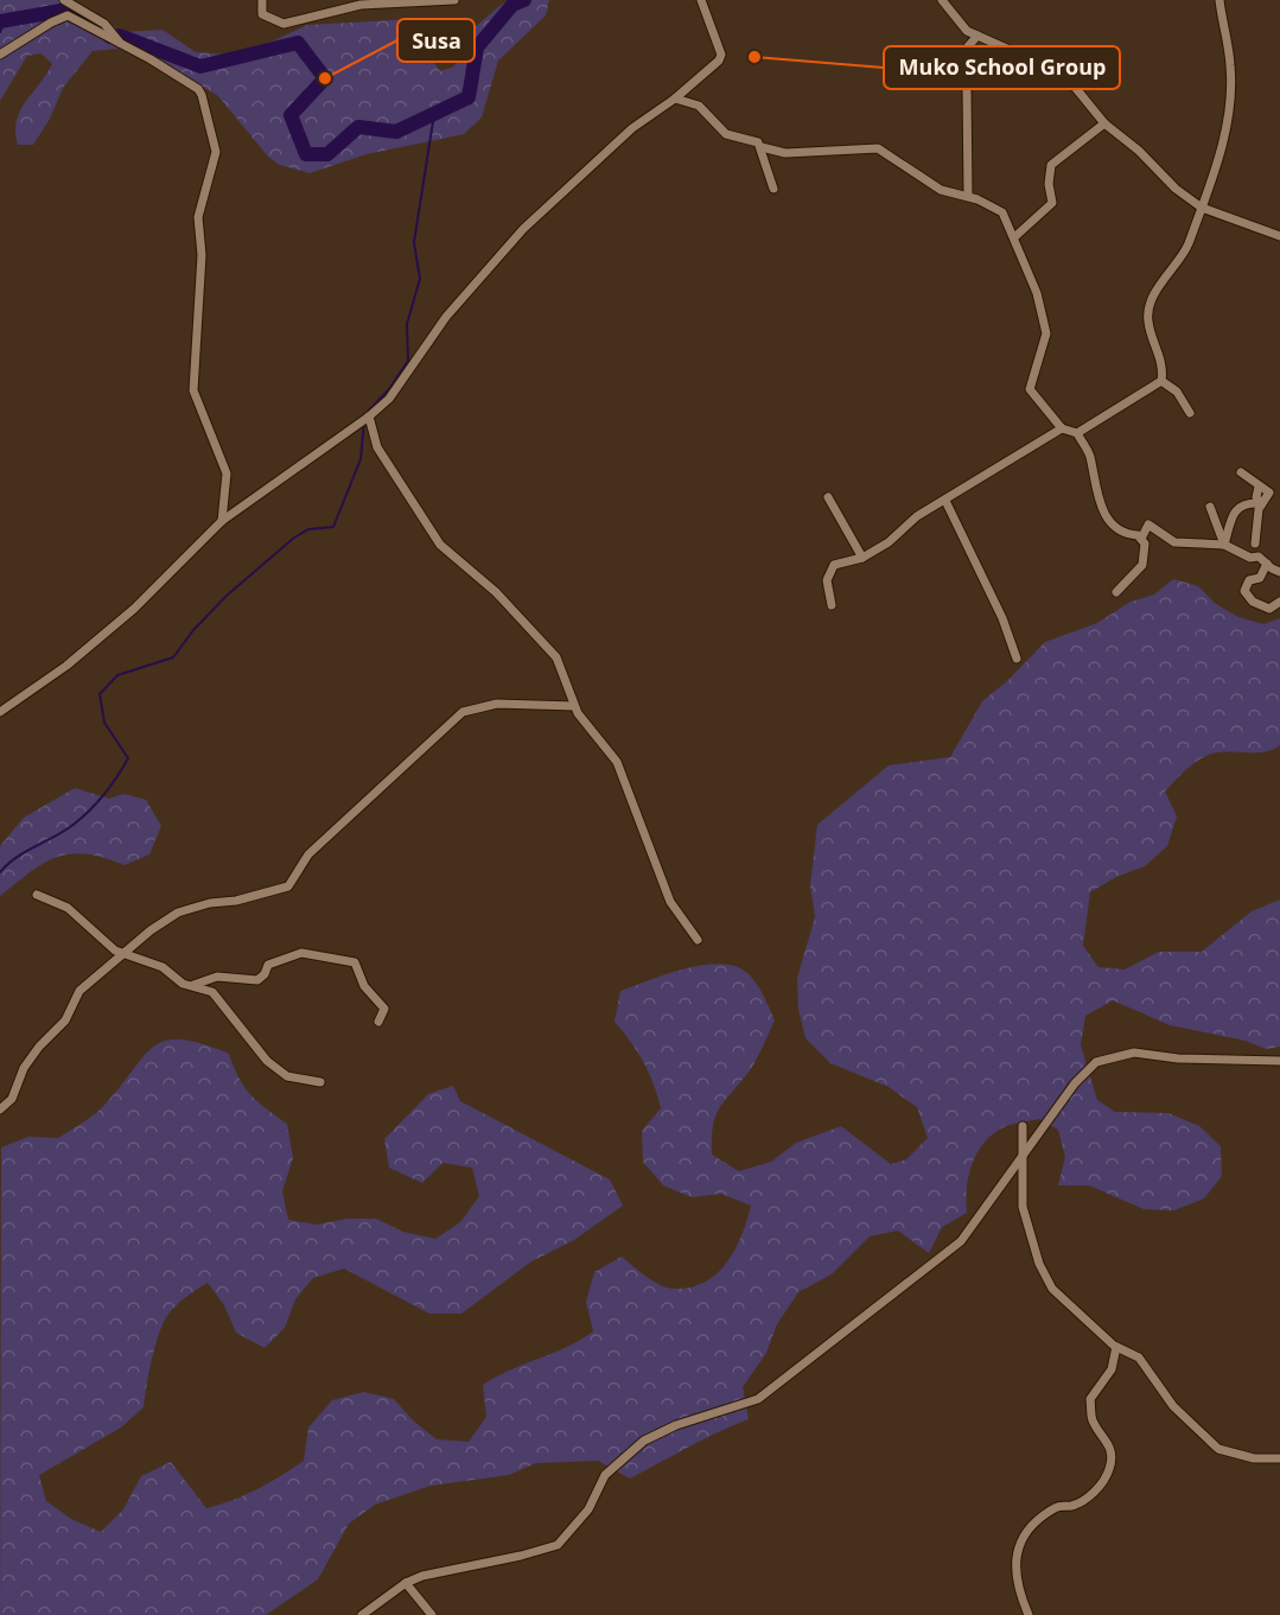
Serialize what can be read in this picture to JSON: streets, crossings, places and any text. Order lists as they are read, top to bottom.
{
  "places": ["Muko School Group", "Susa"]
}
